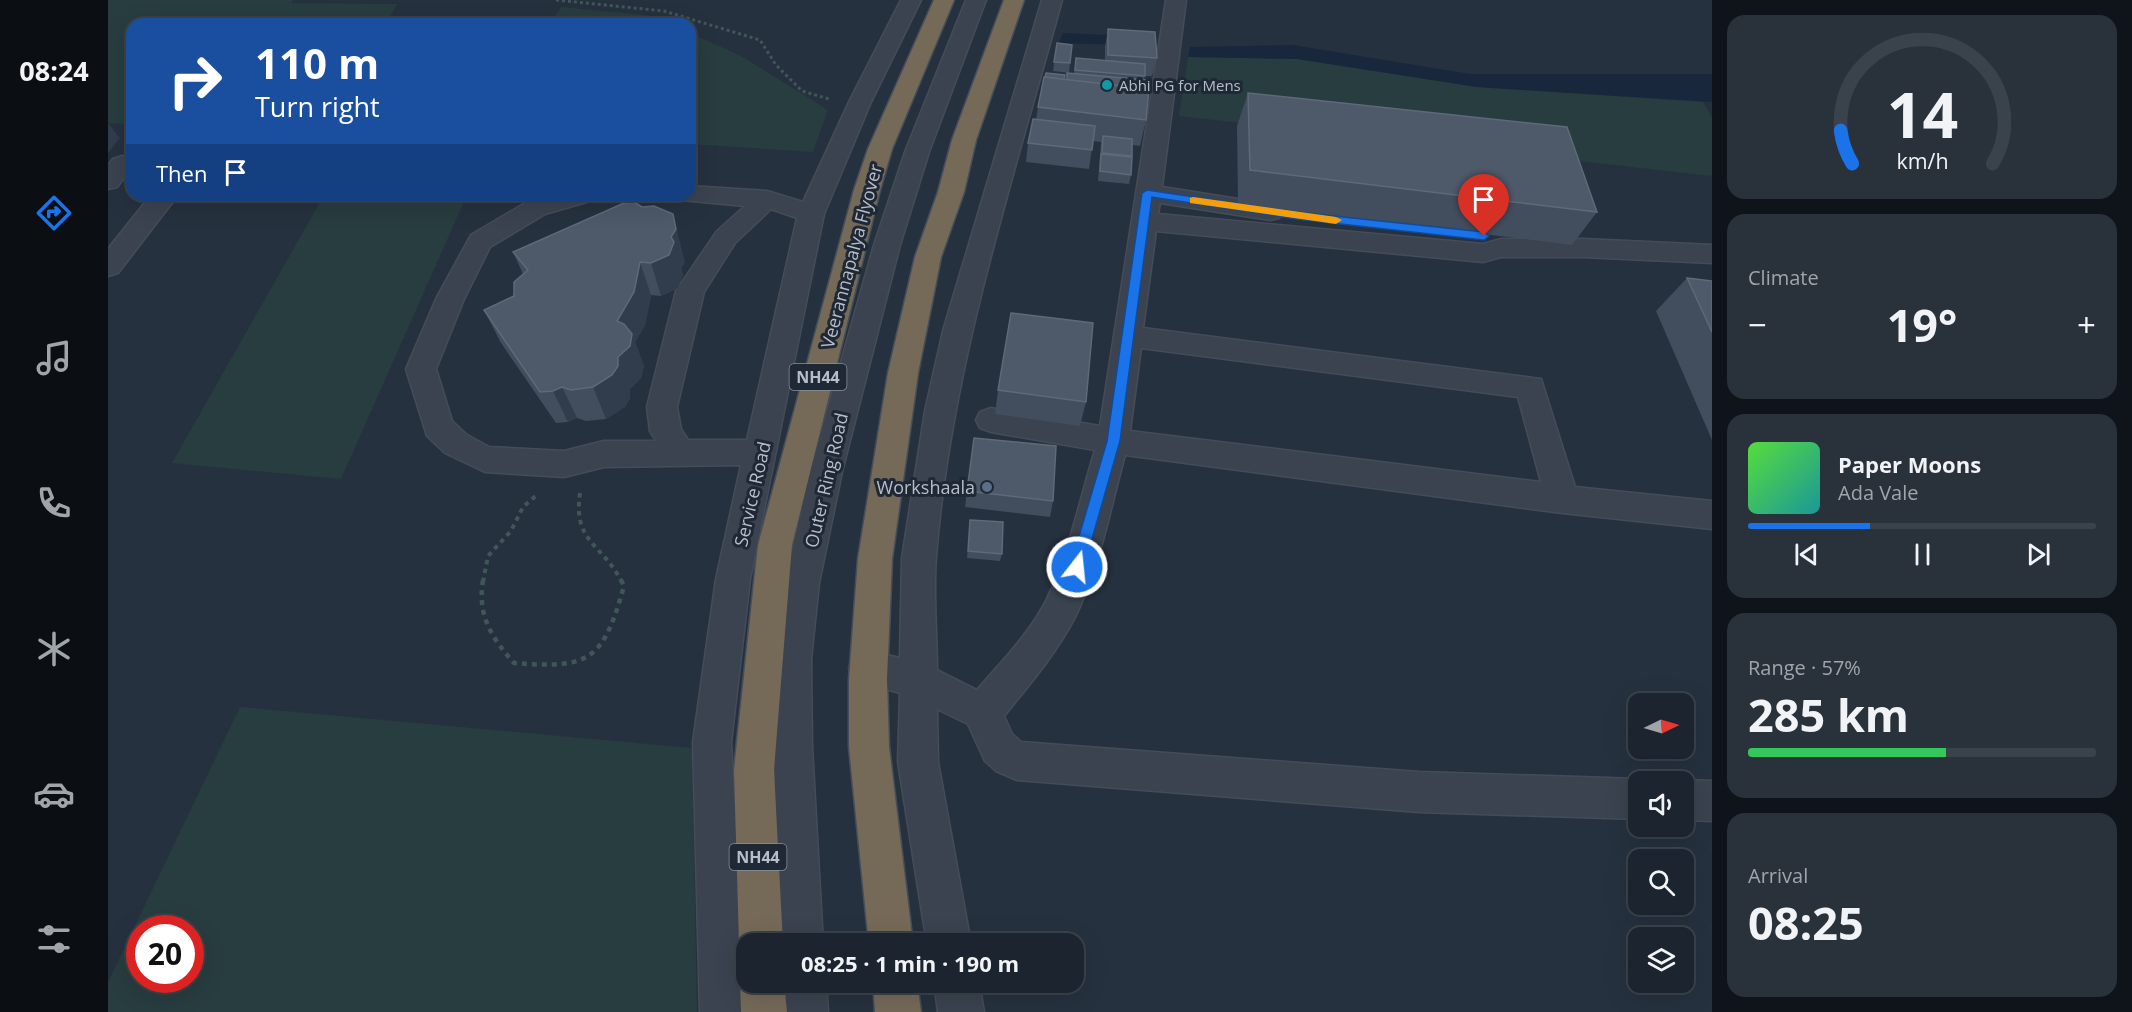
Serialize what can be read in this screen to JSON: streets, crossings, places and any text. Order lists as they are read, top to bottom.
{
  "streets": {
    "highway": ["Veerannapalya Flyover", "NH44"],
    "street": ["Outer Ring Road", "Service Road"]
  },
  "places": ["Abhi PG for Mens", "Workshaala"],
  "north": "right",
  "page": {
    "tabs": "08:24",
    "turn": ["110 m", "Turn right"],
    "then": "Then",
    "tile": [
      "Climate",
      ["Range · 57%", "285 km"],
      ["Arrival", "08:25"]
    ],
    "heat": ["−", "19°", "+"],
    "song": ["Paper Moons", "Ada Vale"],
    "limit": "20",
    "trip": "08:25 · 1 min · 190 m",
    "gauge": ["14", "km/h"]
  }
}
